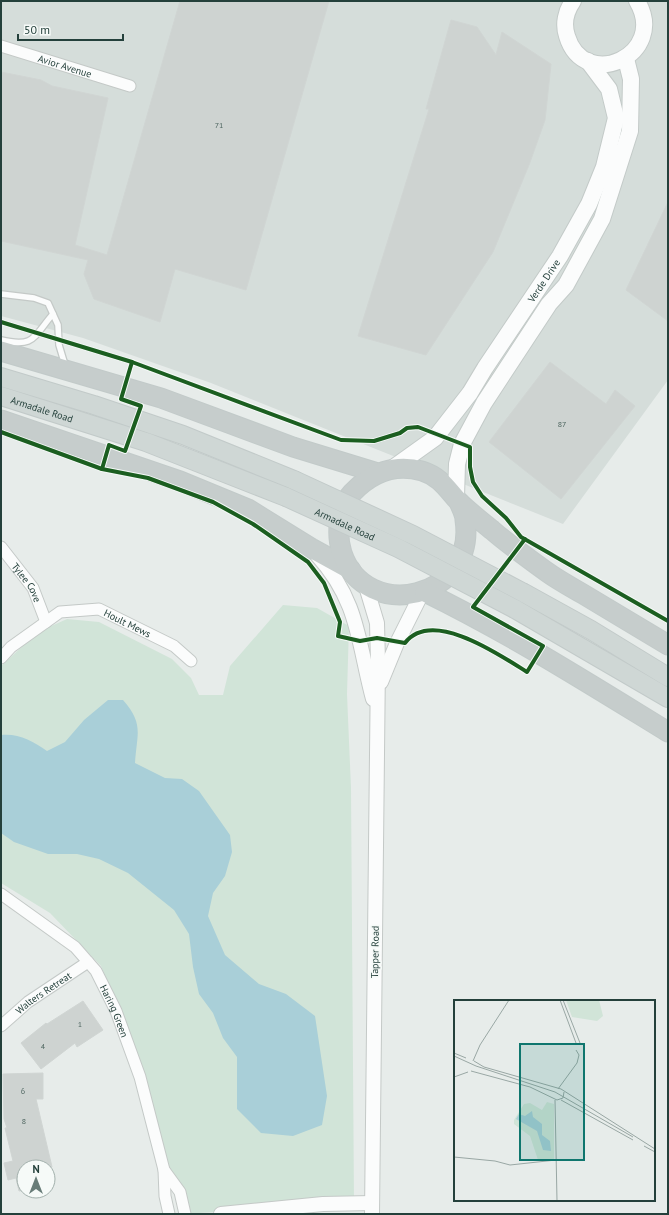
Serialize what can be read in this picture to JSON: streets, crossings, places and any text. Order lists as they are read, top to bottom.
{
  "streets": {
    "main road": ["Verde Drive", "Armadale Road"],
    "street": [
      "Avior Avenue",
      "Tylee Cove",
      "Hoult Mews",
      "Tapper Road",
      "Walters Retreat",
      "Haring Green"
    ]
  },
  "crossings": [
    ["Verde Drive", "Tapper Road"],
    ["Tylee Cove", "Hoult Mews"],
    ["Walters Retreat", "Haring Green"]
  ],
  "house_numbers": [
    "71",
    "87",
    "1",
    "4",
    "6",
    "8"
  ],
  "scale_bar": "50 m",
  "north": "top"
}
